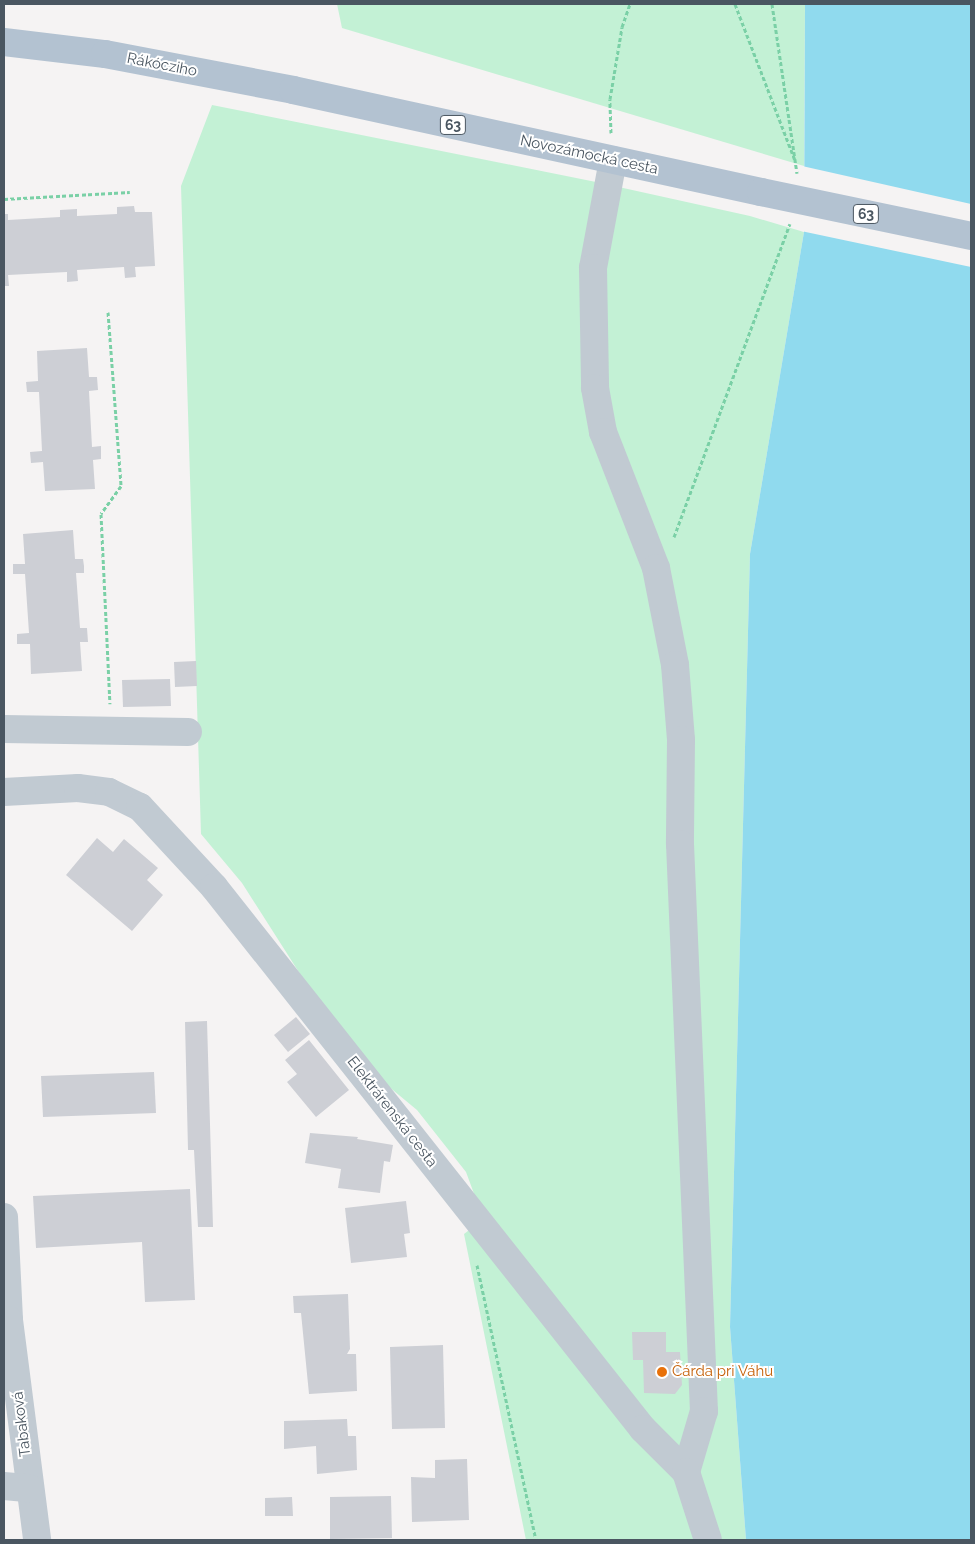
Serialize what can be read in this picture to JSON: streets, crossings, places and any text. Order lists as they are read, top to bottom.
{
  "streets": {
    "main road": ["Rákócziho", "63", "Novozámocká cesta"],
    "street": ["Elektrárenská cesta", "Tabaková"]
  },
  "crossings": [
    ["Rákócziho", "Novozámocká cesta"]
  ],
  "places": ["Čárda pri Váhu"]
}
